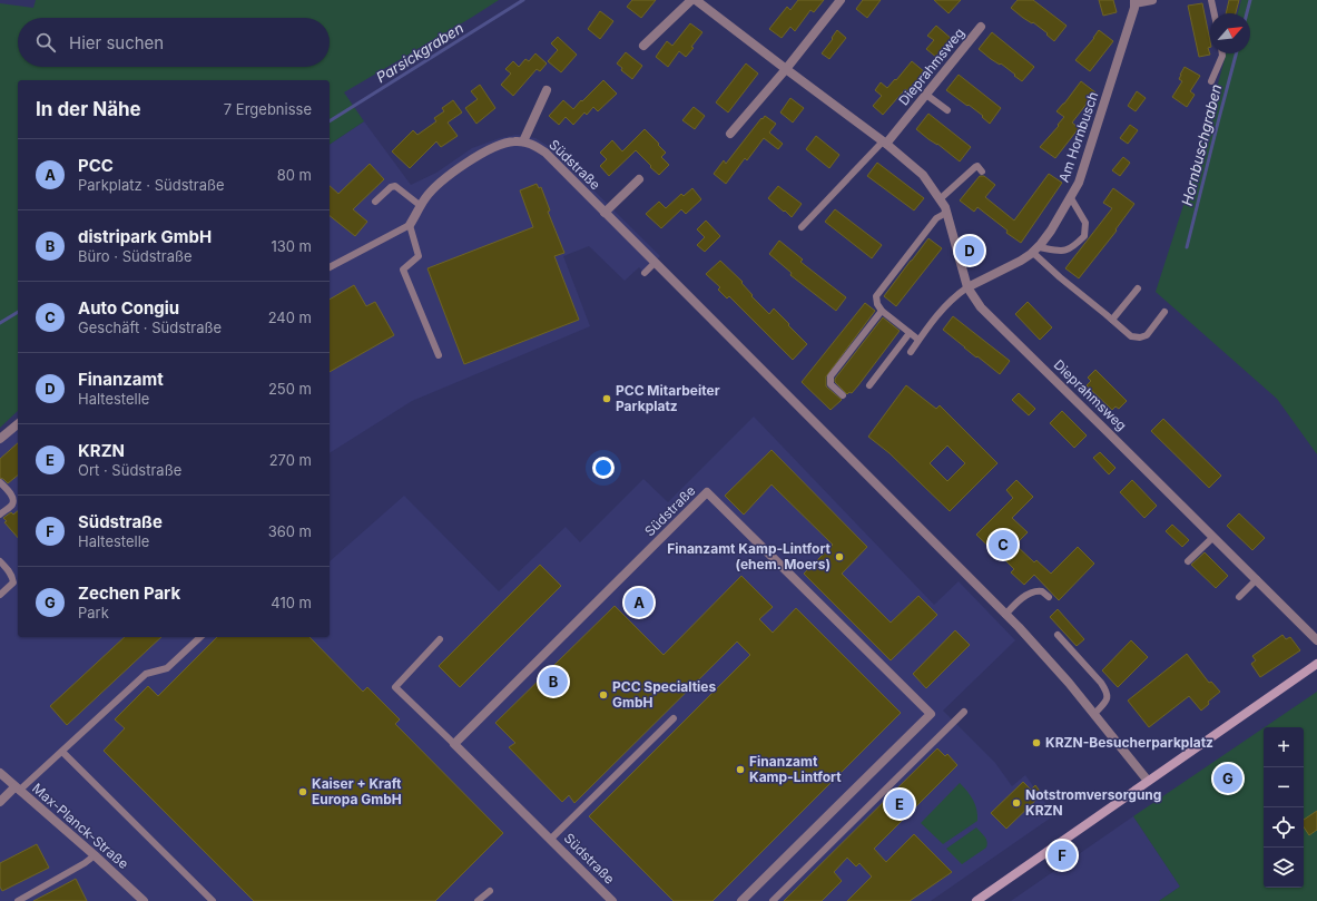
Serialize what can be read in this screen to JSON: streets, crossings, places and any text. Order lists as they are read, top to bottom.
{
  "streets": {
    "street": [
      "Dieprahmsweg",
      "Am Hornbusch",
      "Südstraße",
      "Max-Planck-Straße"
    ]
  },
  "crossings": [
    ["Dieprahmsweg", "Am Hornbusch"]
  ],
  "water": ["Parsickgraben", "Hornbuschgraben"],
  "places": [
    "PCC Mitarbeiter Parkplatz",
    "Finanzamt Kamp-Lintfort (ehem. Moers)",
    "PCC Specialties GmbH",
    "KRZN-Besucherparkplatz",
    "Finanzamt Kamp-Lintfort",
    "Kaiser + Kraft Europa GmbH",
    "Notstromversorgung KRZN"
  ],
  "north": "top right",
  "page": {
    "search": "Hier suchen",
    "heading": ["In der Nähe", "7 Ergebnisse"],
    "list": [
      {
        "mark": "A",
        "name": "PCC",
        "note": "Parkplatz · Südstraße",
        "value": "80 m"
      },
      {
        "mark": "B",
        "name": "distripark GmbH",
        "note": "Büro · Südstraße",
        "value": "130 m"
      },
      {
        "mark": "C",
        "name": "Auto Congiu",
        "note": "Geschäft · Südstraße",
        "value": "240 m"
      },
      {
        "mark": "D",
        "name": "Finanzamt",
        "note": "Haltestelle",
        "value": "250 m"
      },
      {
        "mark": "E",
        "name": "KRZN",
        "note": "Ort · Südstraße",
        "value": "270 m"
      },
      {
        "mark": "F",
        "name": "Südstraße",
        "note": "Haltestelle",
        "value": "360 m"
      },
      {
        "mark": "G",
        "name": "Zechen Park",
        "note": "Park",
        "value": "410 m"
      }
    ],
    "pins": [
      "D",
      "C",
      "A",
      "B",
      "G",
      "E",
      "F"
    ],
    "map_buttons": ["+", "−"]
  }
}
